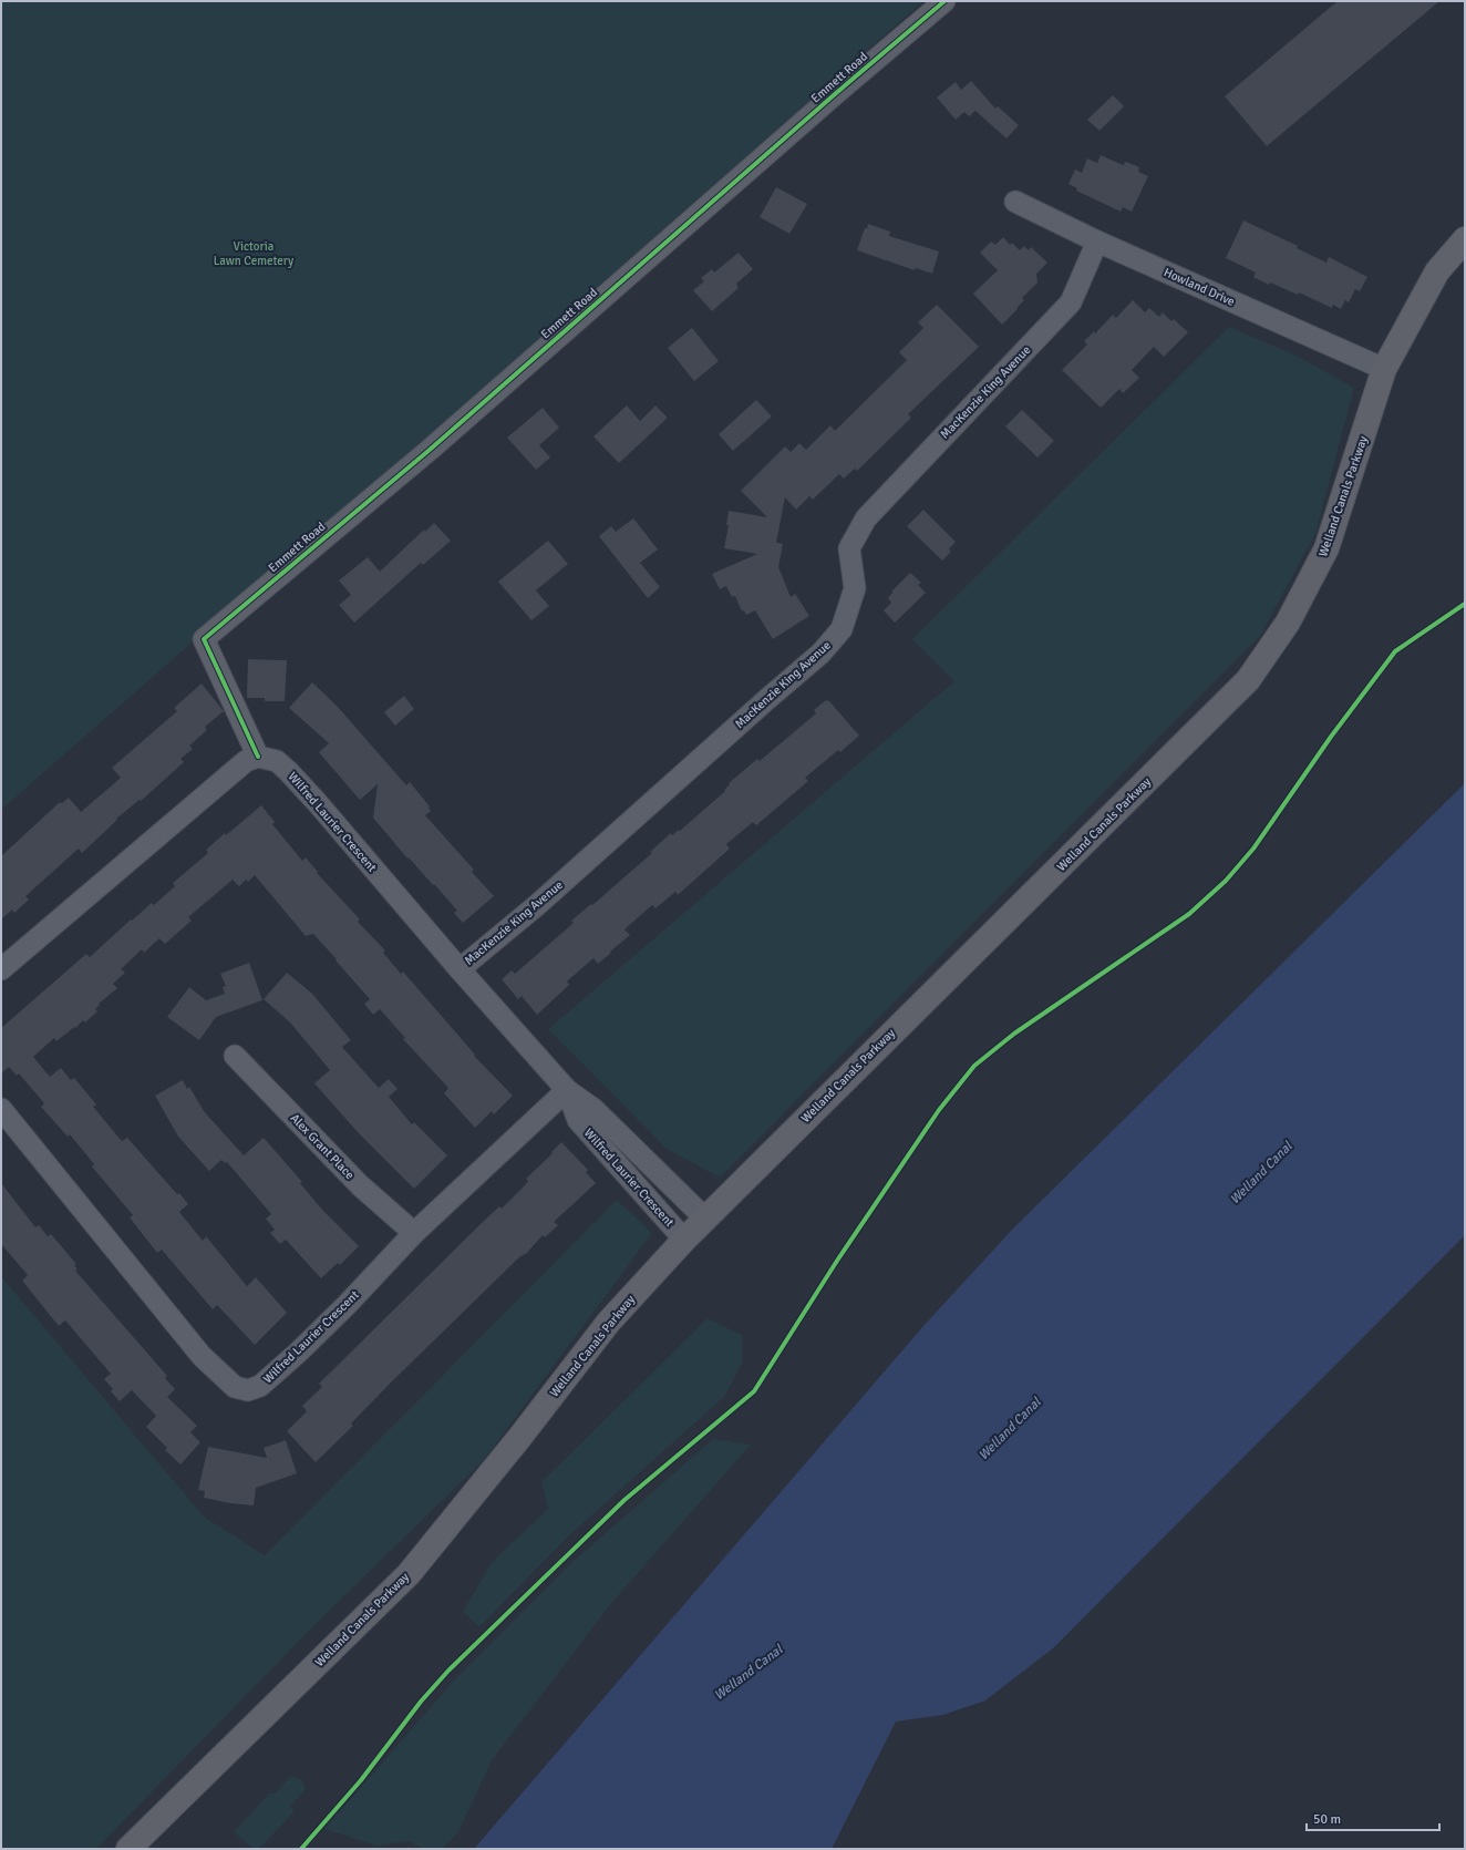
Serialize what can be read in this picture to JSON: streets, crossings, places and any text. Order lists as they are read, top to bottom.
{
  "streets": {
    "main road": ["Welland Canals Parkway"],
    "street": [
      "Emmett Road",
      "Howland Drive",
      "MacKenzie King Avenue",
      "Wilfred Laurier Crescent",
      "Alex Grant Place"
    ]
  },
  "crossings": [
    ["Emmett Road", "Wilfred Laurier Crescent"],
    ["Howland Drive", "MacKenzie King Avenue"],
    ["Howland Drive", "Welland Canals Parkway"],
    ["MacKenzie King Avenue", "Wilfred Laurier Crescent"],
    ["Welland Canals Parkway", "Wilfred Laurier Crescent"],
    ["Wilfred Laurier Crescent", "Alex Grant Place"]
  ],
  "water": ["Welland Canal"],
  "parks": ["Victoria Lawn Cemetery"],
  "scale_bar": "50 m"
}
